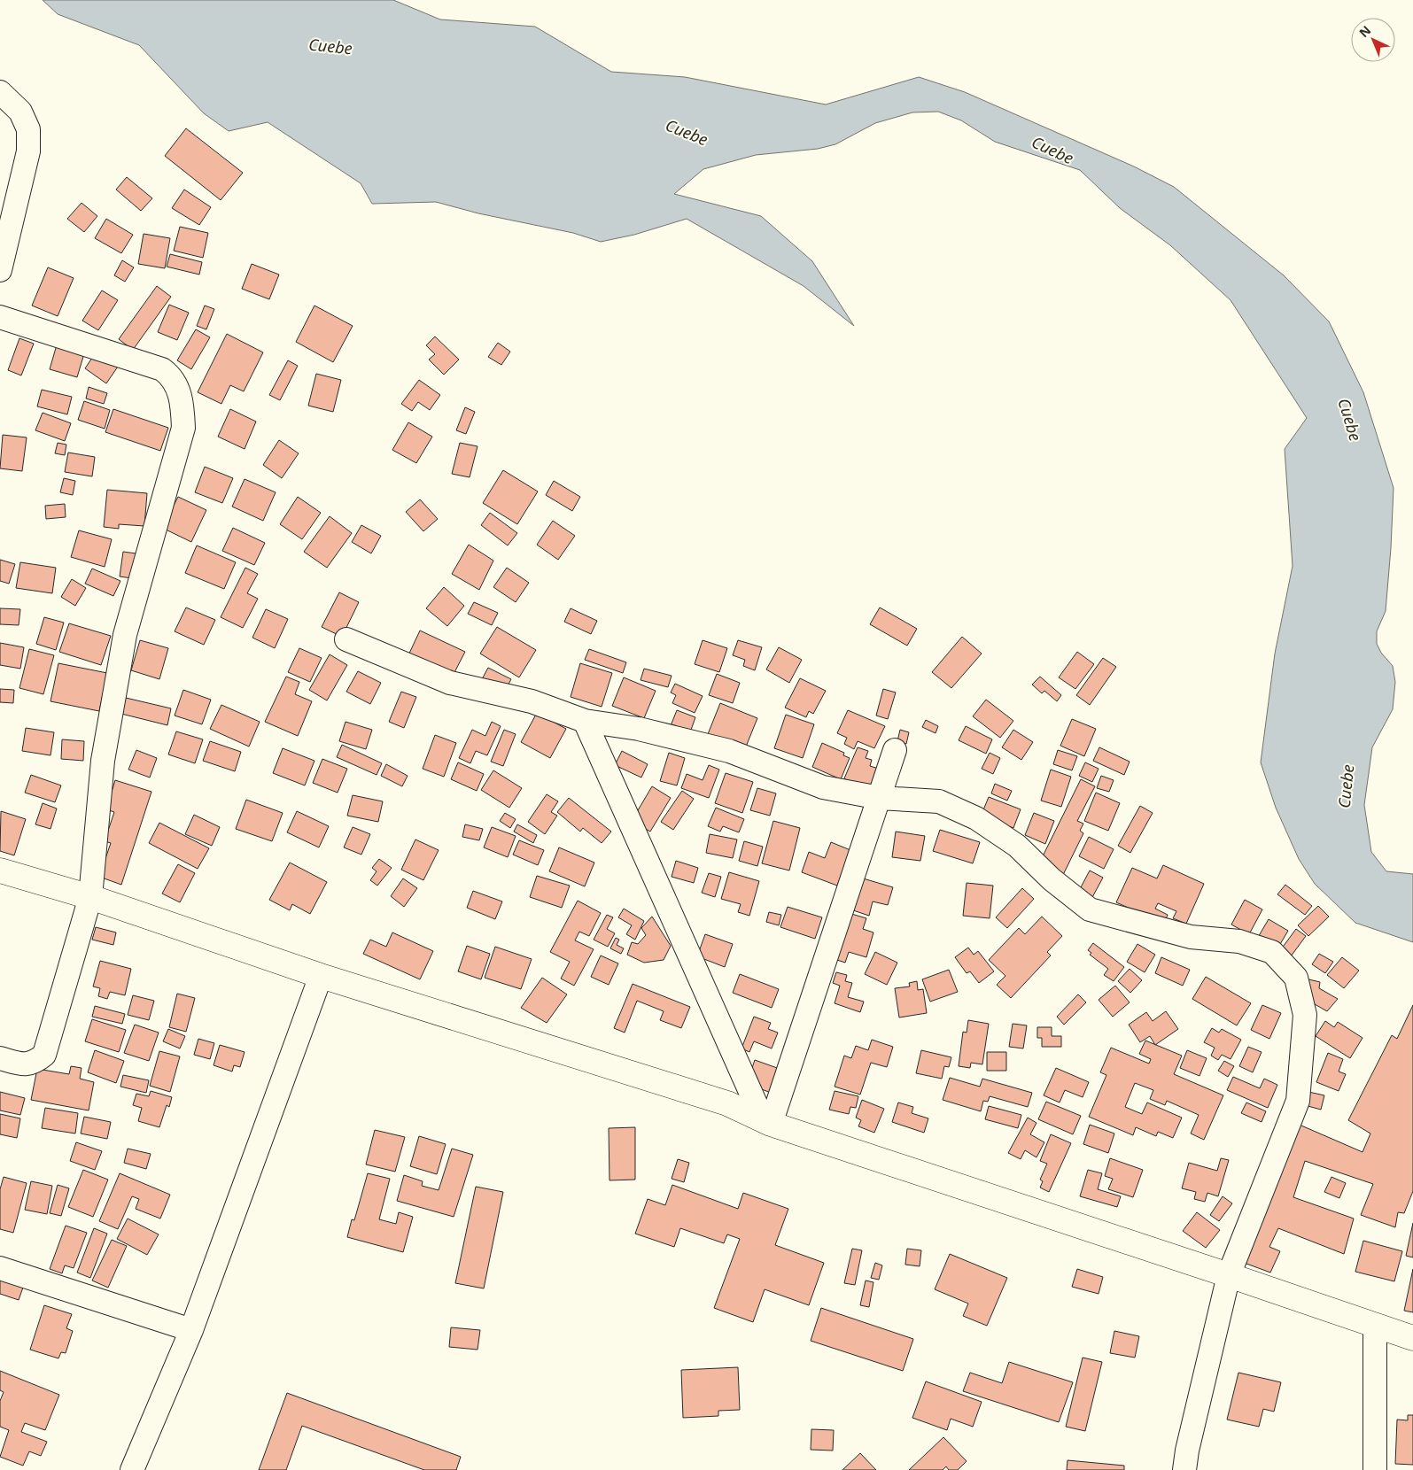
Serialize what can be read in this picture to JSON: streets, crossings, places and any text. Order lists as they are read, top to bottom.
{
  "water": ["Cuebe"],
  "north": "top left"
}
